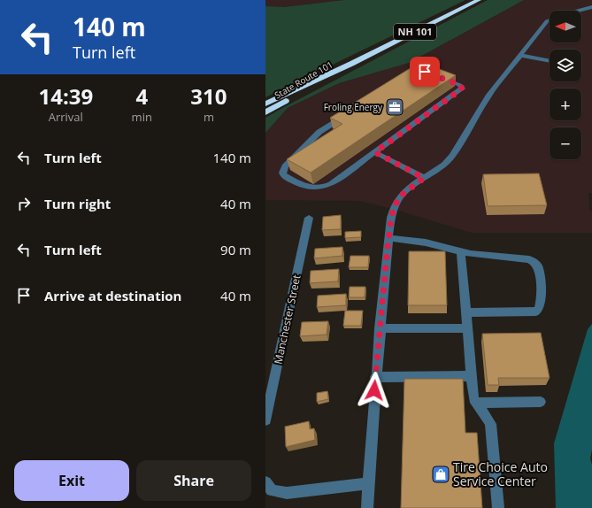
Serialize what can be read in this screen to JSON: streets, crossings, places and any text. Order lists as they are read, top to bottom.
{
  "streets": {
    "highway": ["NH 101", "State Route 101"],
    "street": ["Manchester Street"]
  },
  "places": {
    "office": ["Froling Energy"],
    "shop": ["Tire Choice Auto Service Center"]
  },
  "north": "left",
  "page": {
    "turn": ["140 m", "Turn left"],
    "map_buttons": ["+", "−"],
    "eta": [
      "14:39",
      "Arrival",
      "4",
      "min",
      "310",
      "m"
    ],
    "list": [
      {
        "name": "Turn left",
        "value": "140 m"
      },
      {
        "name": "Turn right",
        "value": "40 m"
      },
      {
        "name": "Turn left",
        "value": "90 m"
      },
      {
        "name": "Arrive at destination",
        "value": "40 m"
      }
    ],
    "buttons": ["Exit", "Share"]
  }
}
